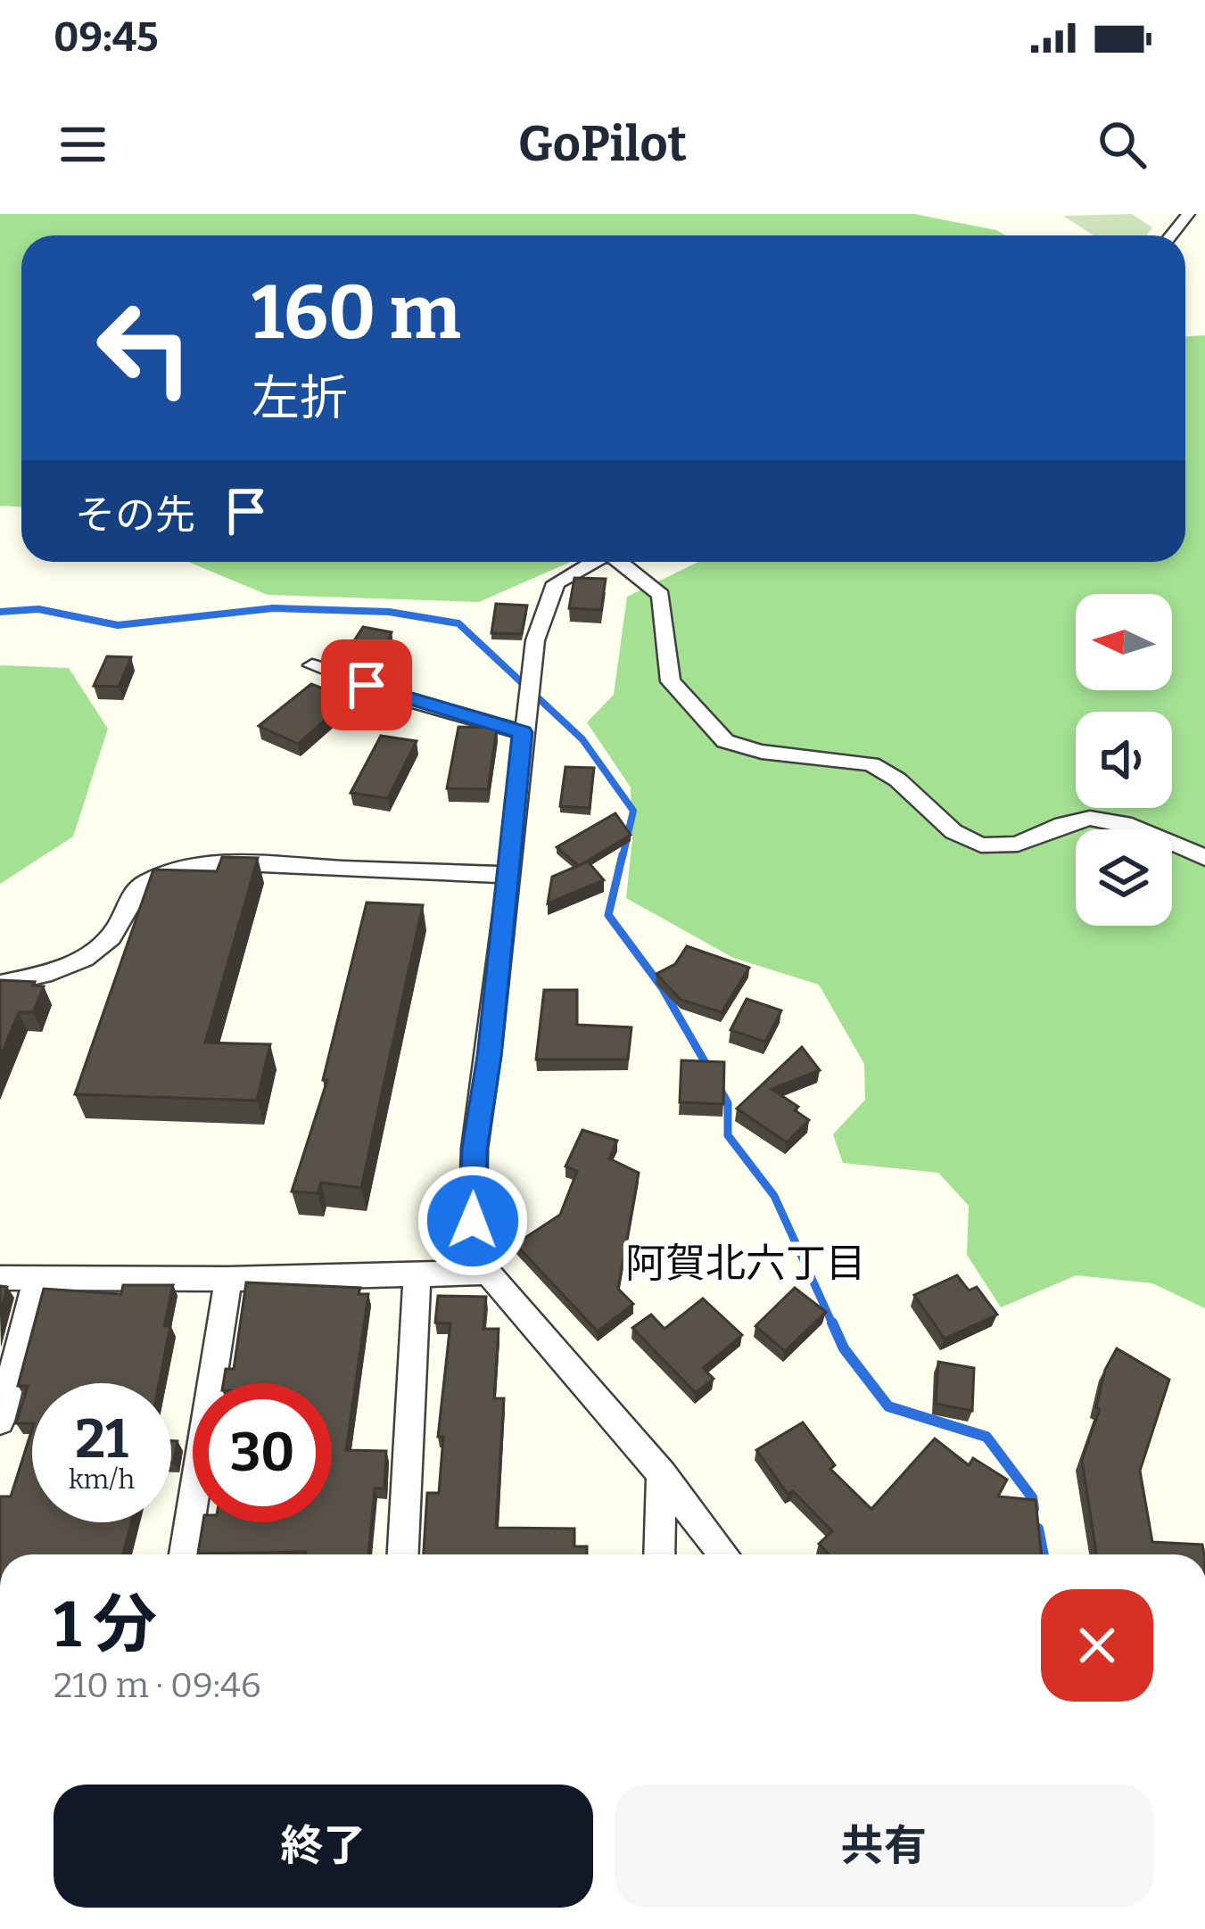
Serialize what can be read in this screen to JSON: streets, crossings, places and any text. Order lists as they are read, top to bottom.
{
  "districts": ["阿賀北六丁目"],
  "north": "left",
  "page": {
    "status": "09:45",
    "header": "GoPilot",
    "turn": ["160 m", "左折"],
    "then": "その先",
    "speed": "21 km/h",
    "limit": "30",
    "heading": ["1 分", "210 m · 09:46"],
    "buttons": ["終了", "共有"]
  }
}
